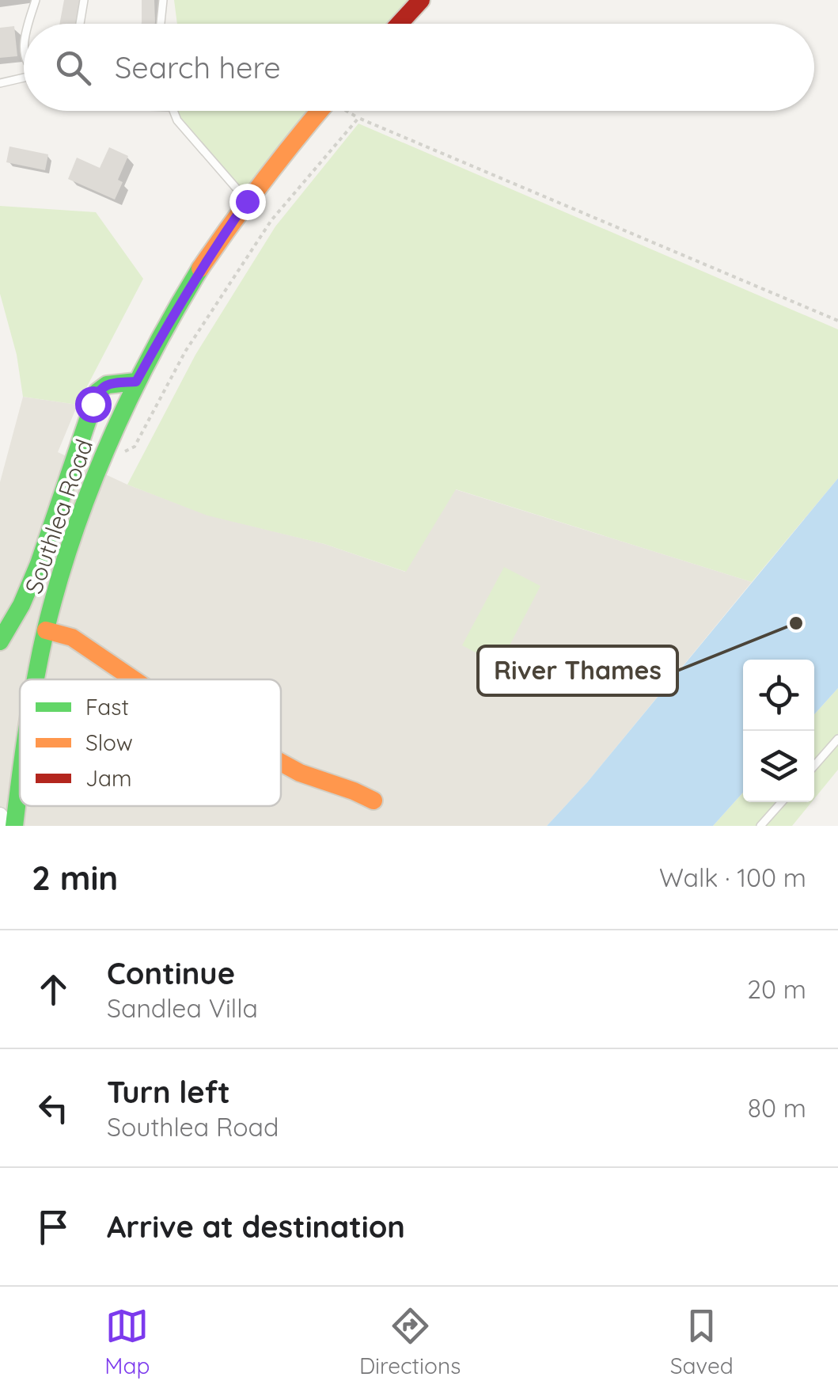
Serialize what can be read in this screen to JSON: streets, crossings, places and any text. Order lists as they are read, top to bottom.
{
  "streets": {
    "main road": ["Southlea Road"]
  },
  "places": ["River Thames"],
  "legend": ["Fast", "Slow", "Jam"],
  "page": {
    "search": "Search here",
    "heading": ["2 min", "Walk · 100 m"],
    "list": [
      ["Continue", "Sandlea Villa", "20 m"],
      ["Turn left", "Southlea Road", "80 m"],
      "Arrive at destination"
    ],
    "nav": ["Map", "Directions", "Saved"]
  }
}
